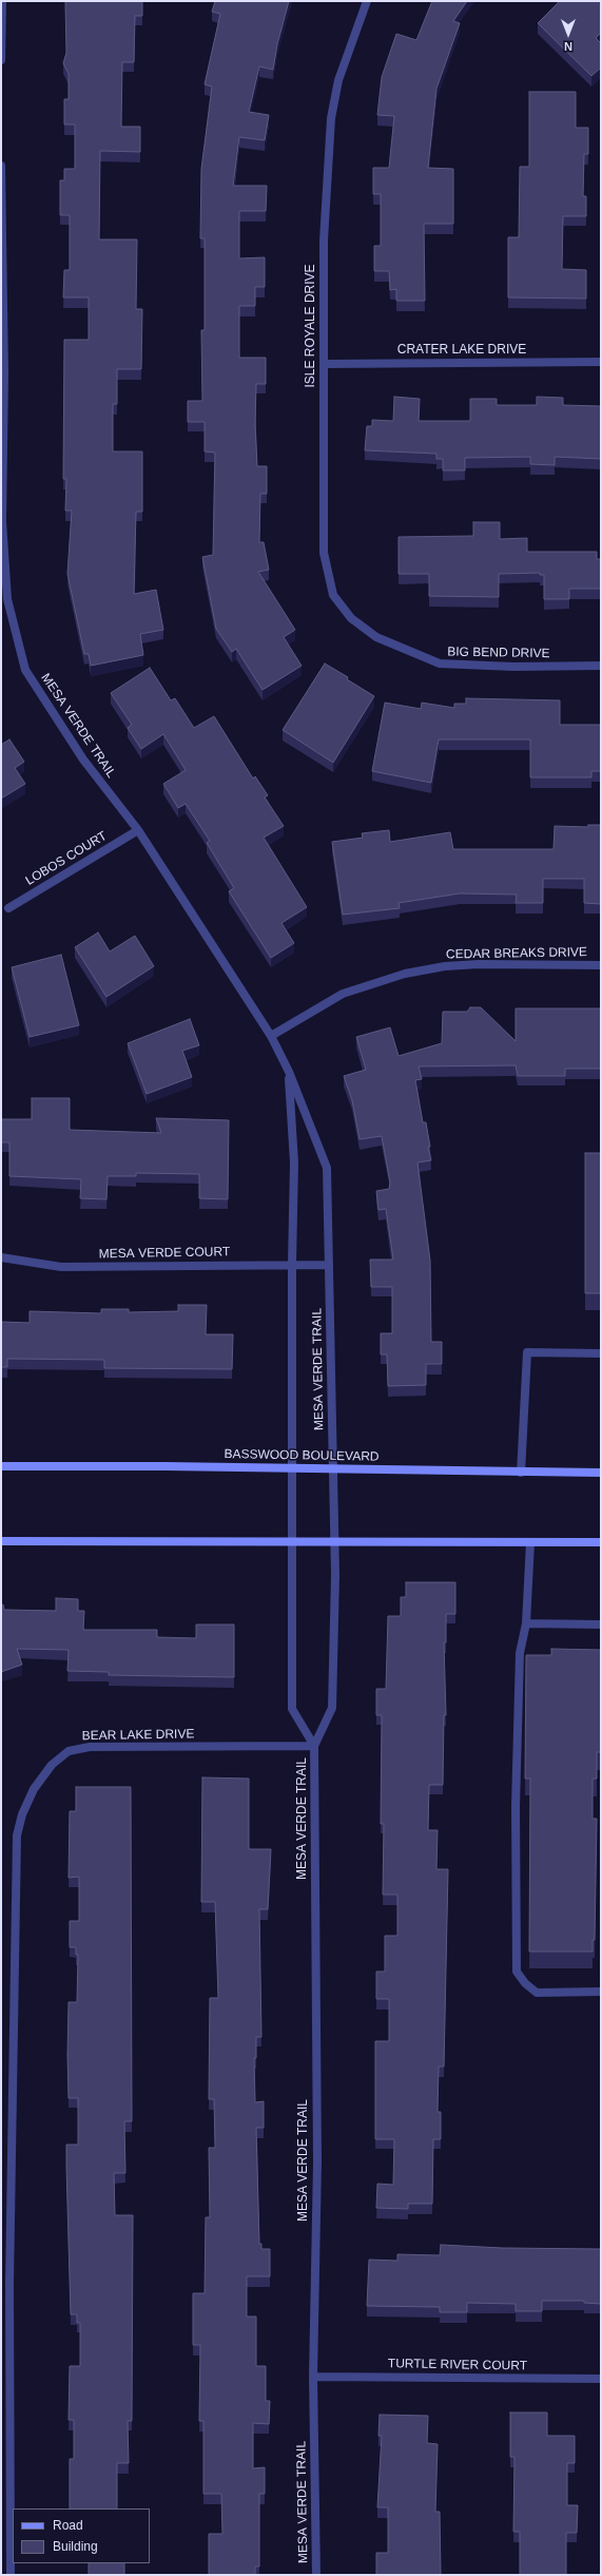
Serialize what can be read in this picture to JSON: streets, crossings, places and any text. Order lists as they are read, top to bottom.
{
  "streets": {
    "main road": ["BASSWOOD BOULEVARD"],
    "street": [
      "ISLE ROYALE DRIVE",
      "CRATER LAKE DRIVE",
      "BIG BEND DRIVE",
      "MESA VERDE TRAIL",
      "LOBOS COURT",
      "CEDAR BREAKS DRIVE",
      "MESA VERDE COURT",
      "BEAR LAKE DRIVE",
      "TURTLE RIVER COURT"
    ]
  },
  "crossings": [
    ["ISLE ROYALE DRIVE", "CRATER LAKE DRIVE"],
    ["ISLE ROYALE DRIVE", "BIG BEND DRIVE"],
    ["MESA VERDE TRAIL", "LOBOS COURT"],
    ["MESA VERDE TRAIL", "CEDAR BREAKS DRIVE"],
    ["MESA VERDE TRAIL", "MESA VERDE COURT"],
    ["MESA VERDE TRAIL", "BASSWOOD BOULEVARD"],
    ["MESA VERDE TRAIL", "BEAR LAKE DRIVE"],
    ["MESA VERDE TRAIL", "TURTLE RIVER COURT"]
  ],
  "legend": ["Road", "Building"],
  "north": "bottom"
}
